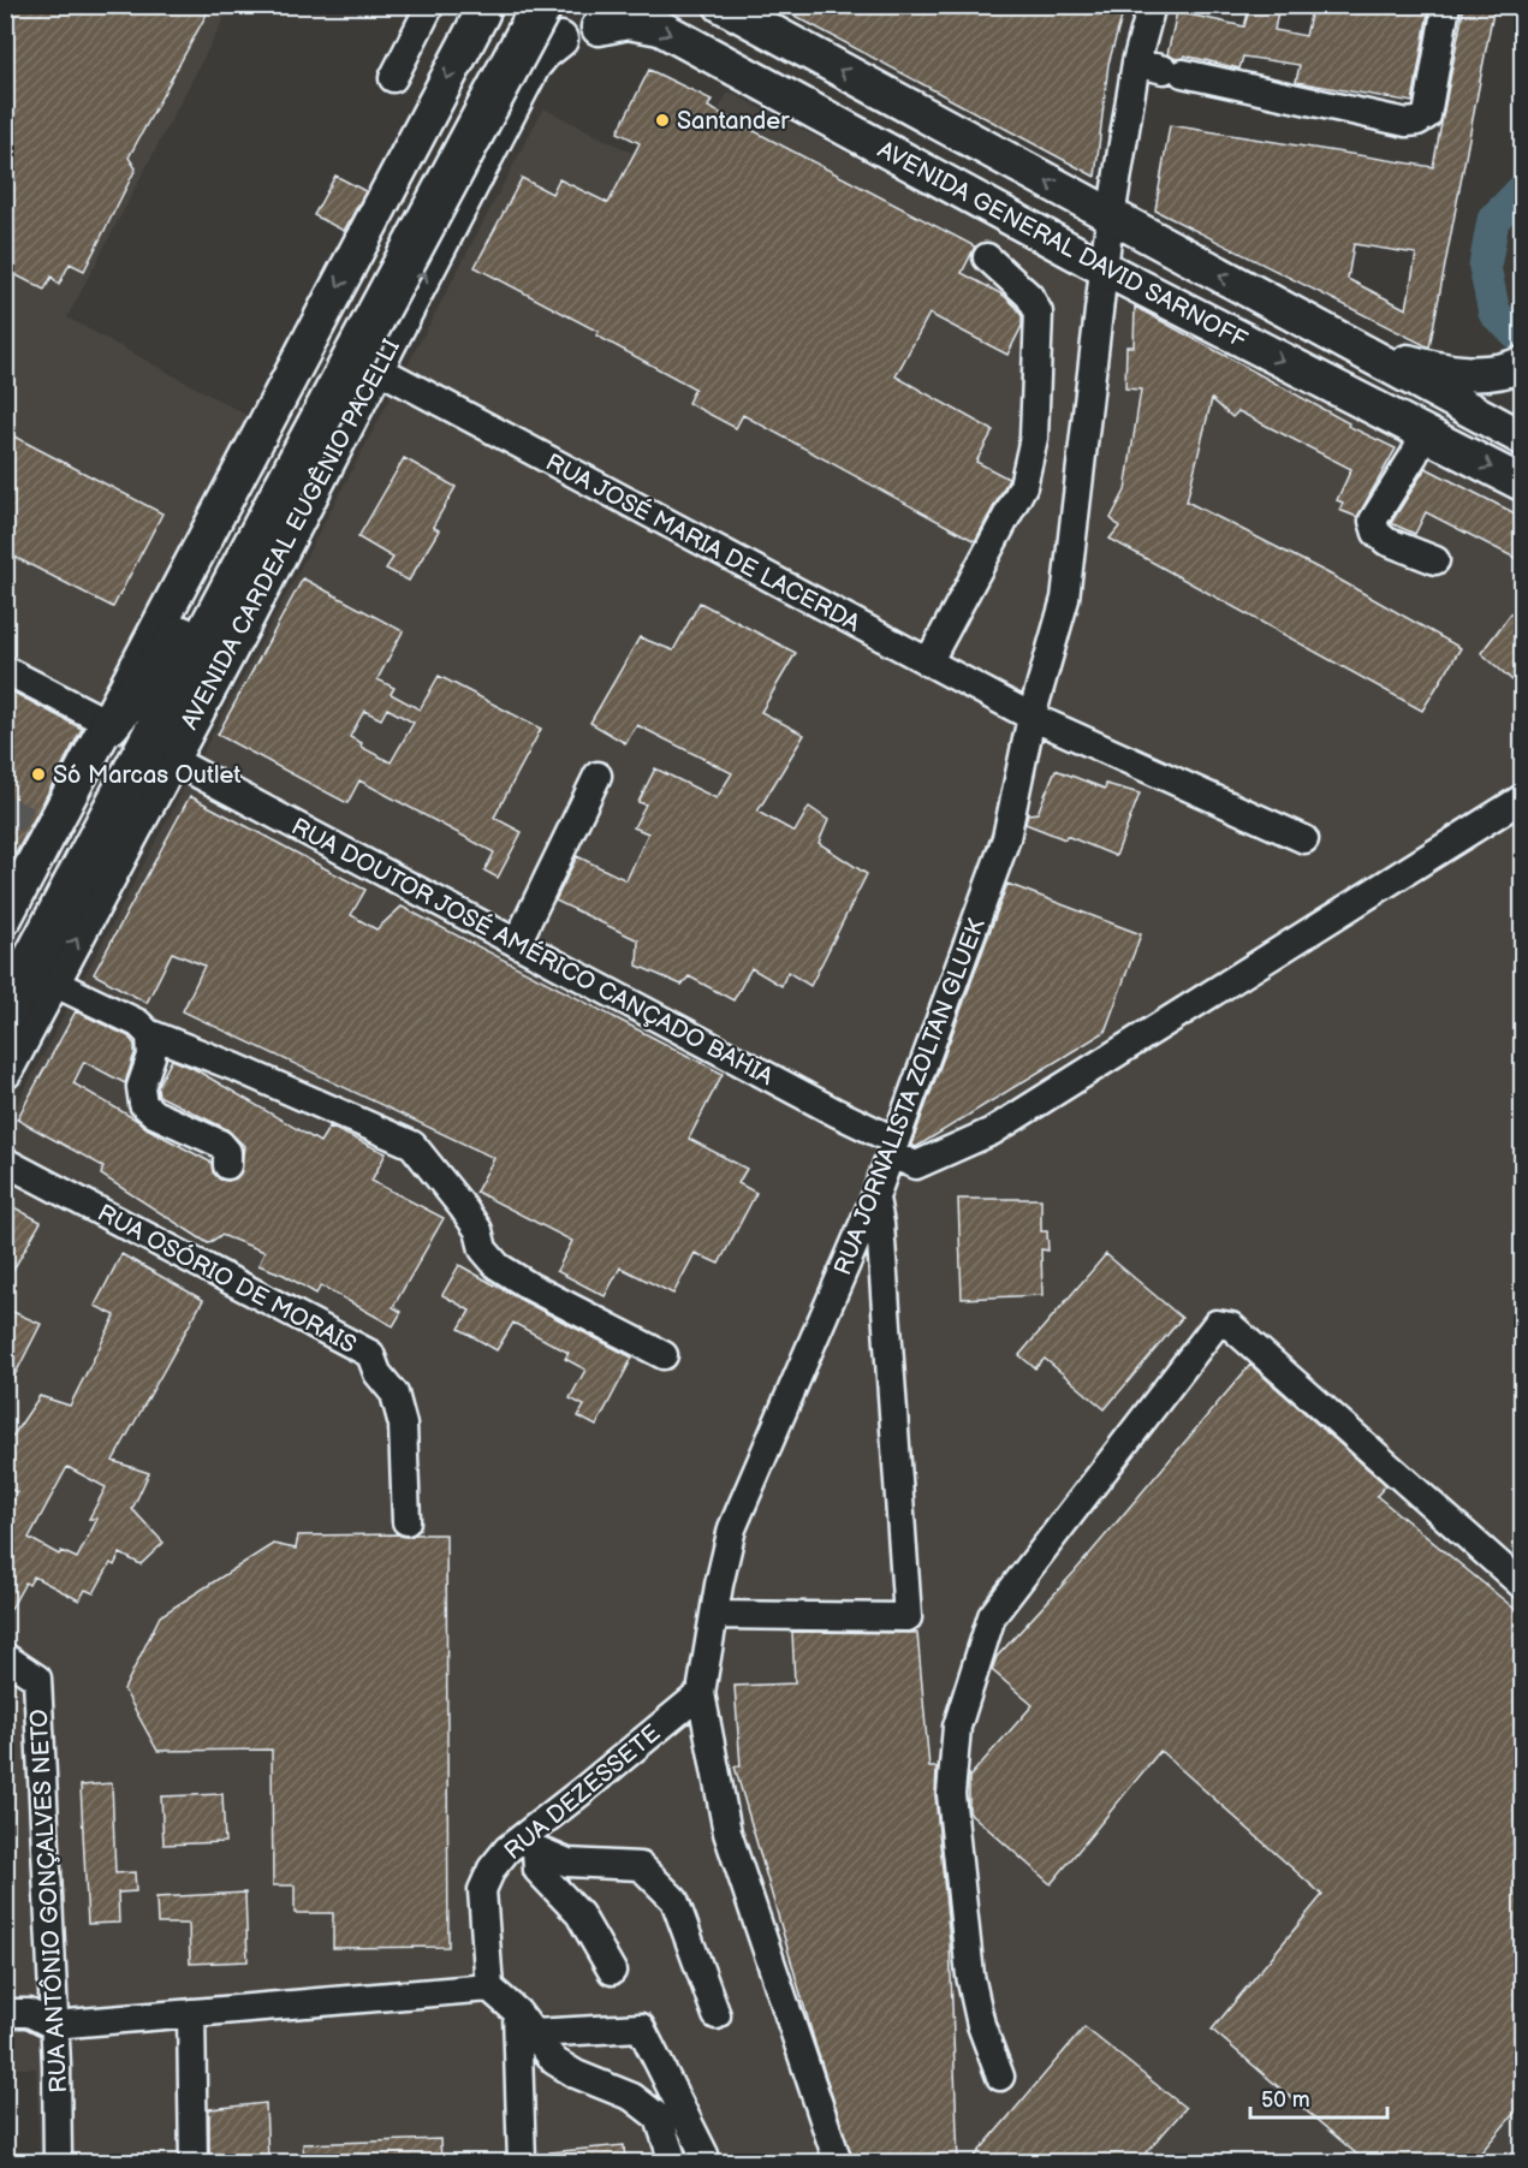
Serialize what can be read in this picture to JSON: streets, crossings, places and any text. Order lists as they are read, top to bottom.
{
  "streets": {
    "highway": ["AVENIDA CARDEAL EUGÊNIO PACELLI"],
    "main road": ["AVENIDA GENERAL DAVID SARNOFF"],
    "street": [
      "RUA JOSÉ MARIA DE LACERDA",
      "RUA DOUTOR JOSÉ AMÉRICO CANÇADO BAHIA",
      "RUA JORNALISTA ZOLTAN GLUEK",
      "RUA OSÓRIO DE MORAIS",
      "RUA DEZESSETE",
      "RUA ANTÔNIO GONÇALVES NETO"
    ]
  },
  "crossings": [
    ["AVENIDA GENERAL DAVID SARNOFF", "AVENIDA CARDEAL EUGÊNIO PACELLI"],
    ["AVENIDA GENERAL DAVID SARNOFF", "RUA JORNALISTA ZOLTAN GLUEK"],
    ["AVENIDA CARDEAL EUGÊNIO PACELLI", "RUA JOSÉ MARIA DE LACERDA"],
    ["AVENIDA CARDEAL EUGÊNIO PACELLI", "RUA DOUTOR JOSÉ AMÉRICO CANÇADO BAHIA"],
    ["RUA JOSÉ MARIA DE LACERDA", "RUA JORNALISTA ZOLTAN GLUEK"],
    ["RUA DOUTOR JOSÉ AMÉRICO CANÇADO BAHIA", "RUA JORNALISTA ZOLTAN GLUEK"],
    ["RUA JORNALISTA ZOLTAN GLUEK", "RUA DEZESSETE"]
  ],
  "places": ["Santander", "Só Marcas Outlet"],
  "scale_bar": "50 m"
}
